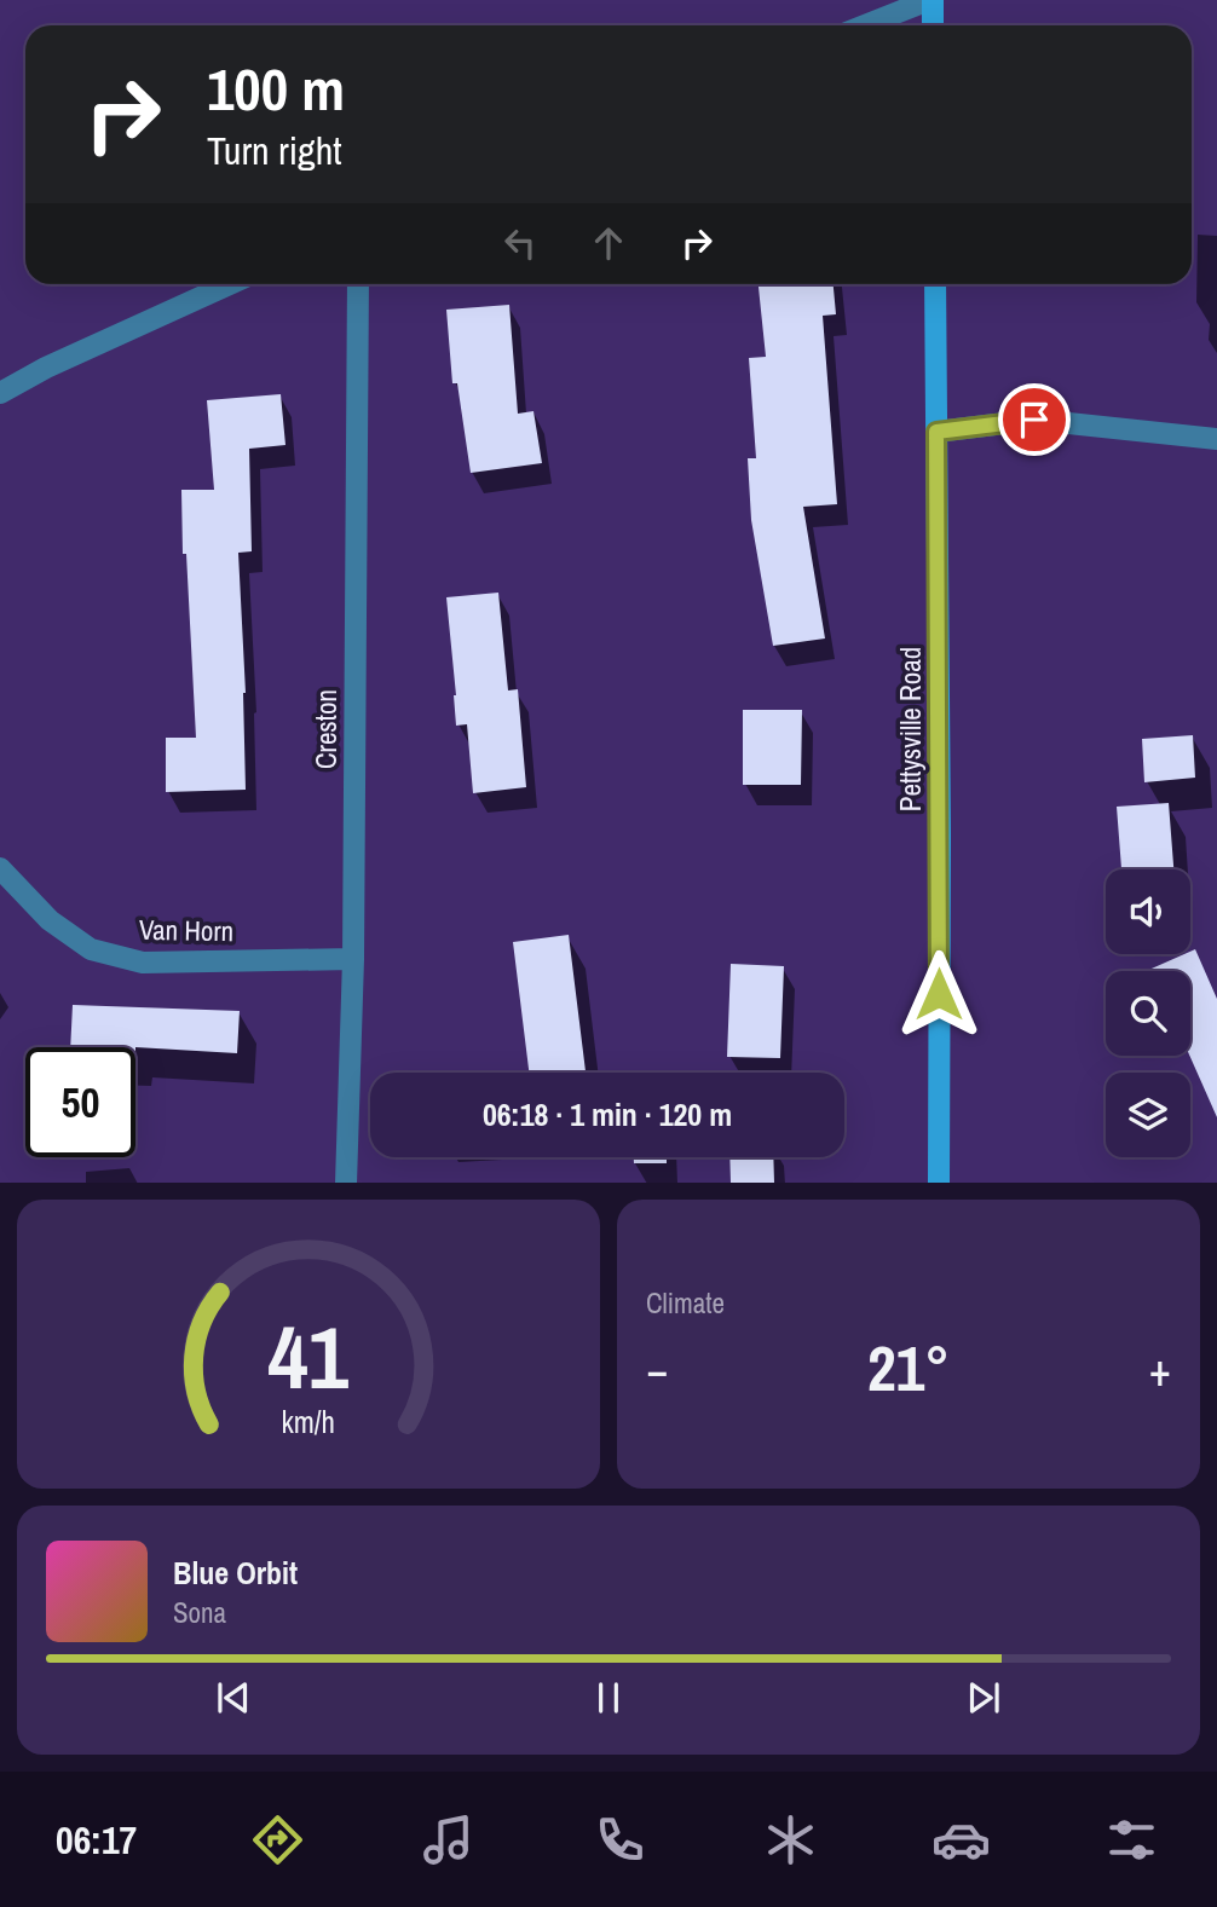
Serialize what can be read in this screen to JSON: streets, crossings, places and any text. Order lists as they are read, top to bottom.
{
  "streets": {
    "main road": ["Pettysville Road"],
    "street": ["Creston", "Van Horn"]
  },
  "crossings": [
    ["Creston", "Van Horn"]
  ],
  "page": {
    "turn": ["100 m", "Turn right"],
    "limit": "50",
    "trip": "06:18 · 1 min · 120 m",
    "tile": "Climate",
    "heat": ["−", "21°", "+"],
    "song": ["Blue Orbit", "Sona"],
    "tabs": "06:17",
    "gauge": ["41", "km/h"]
  }
}
